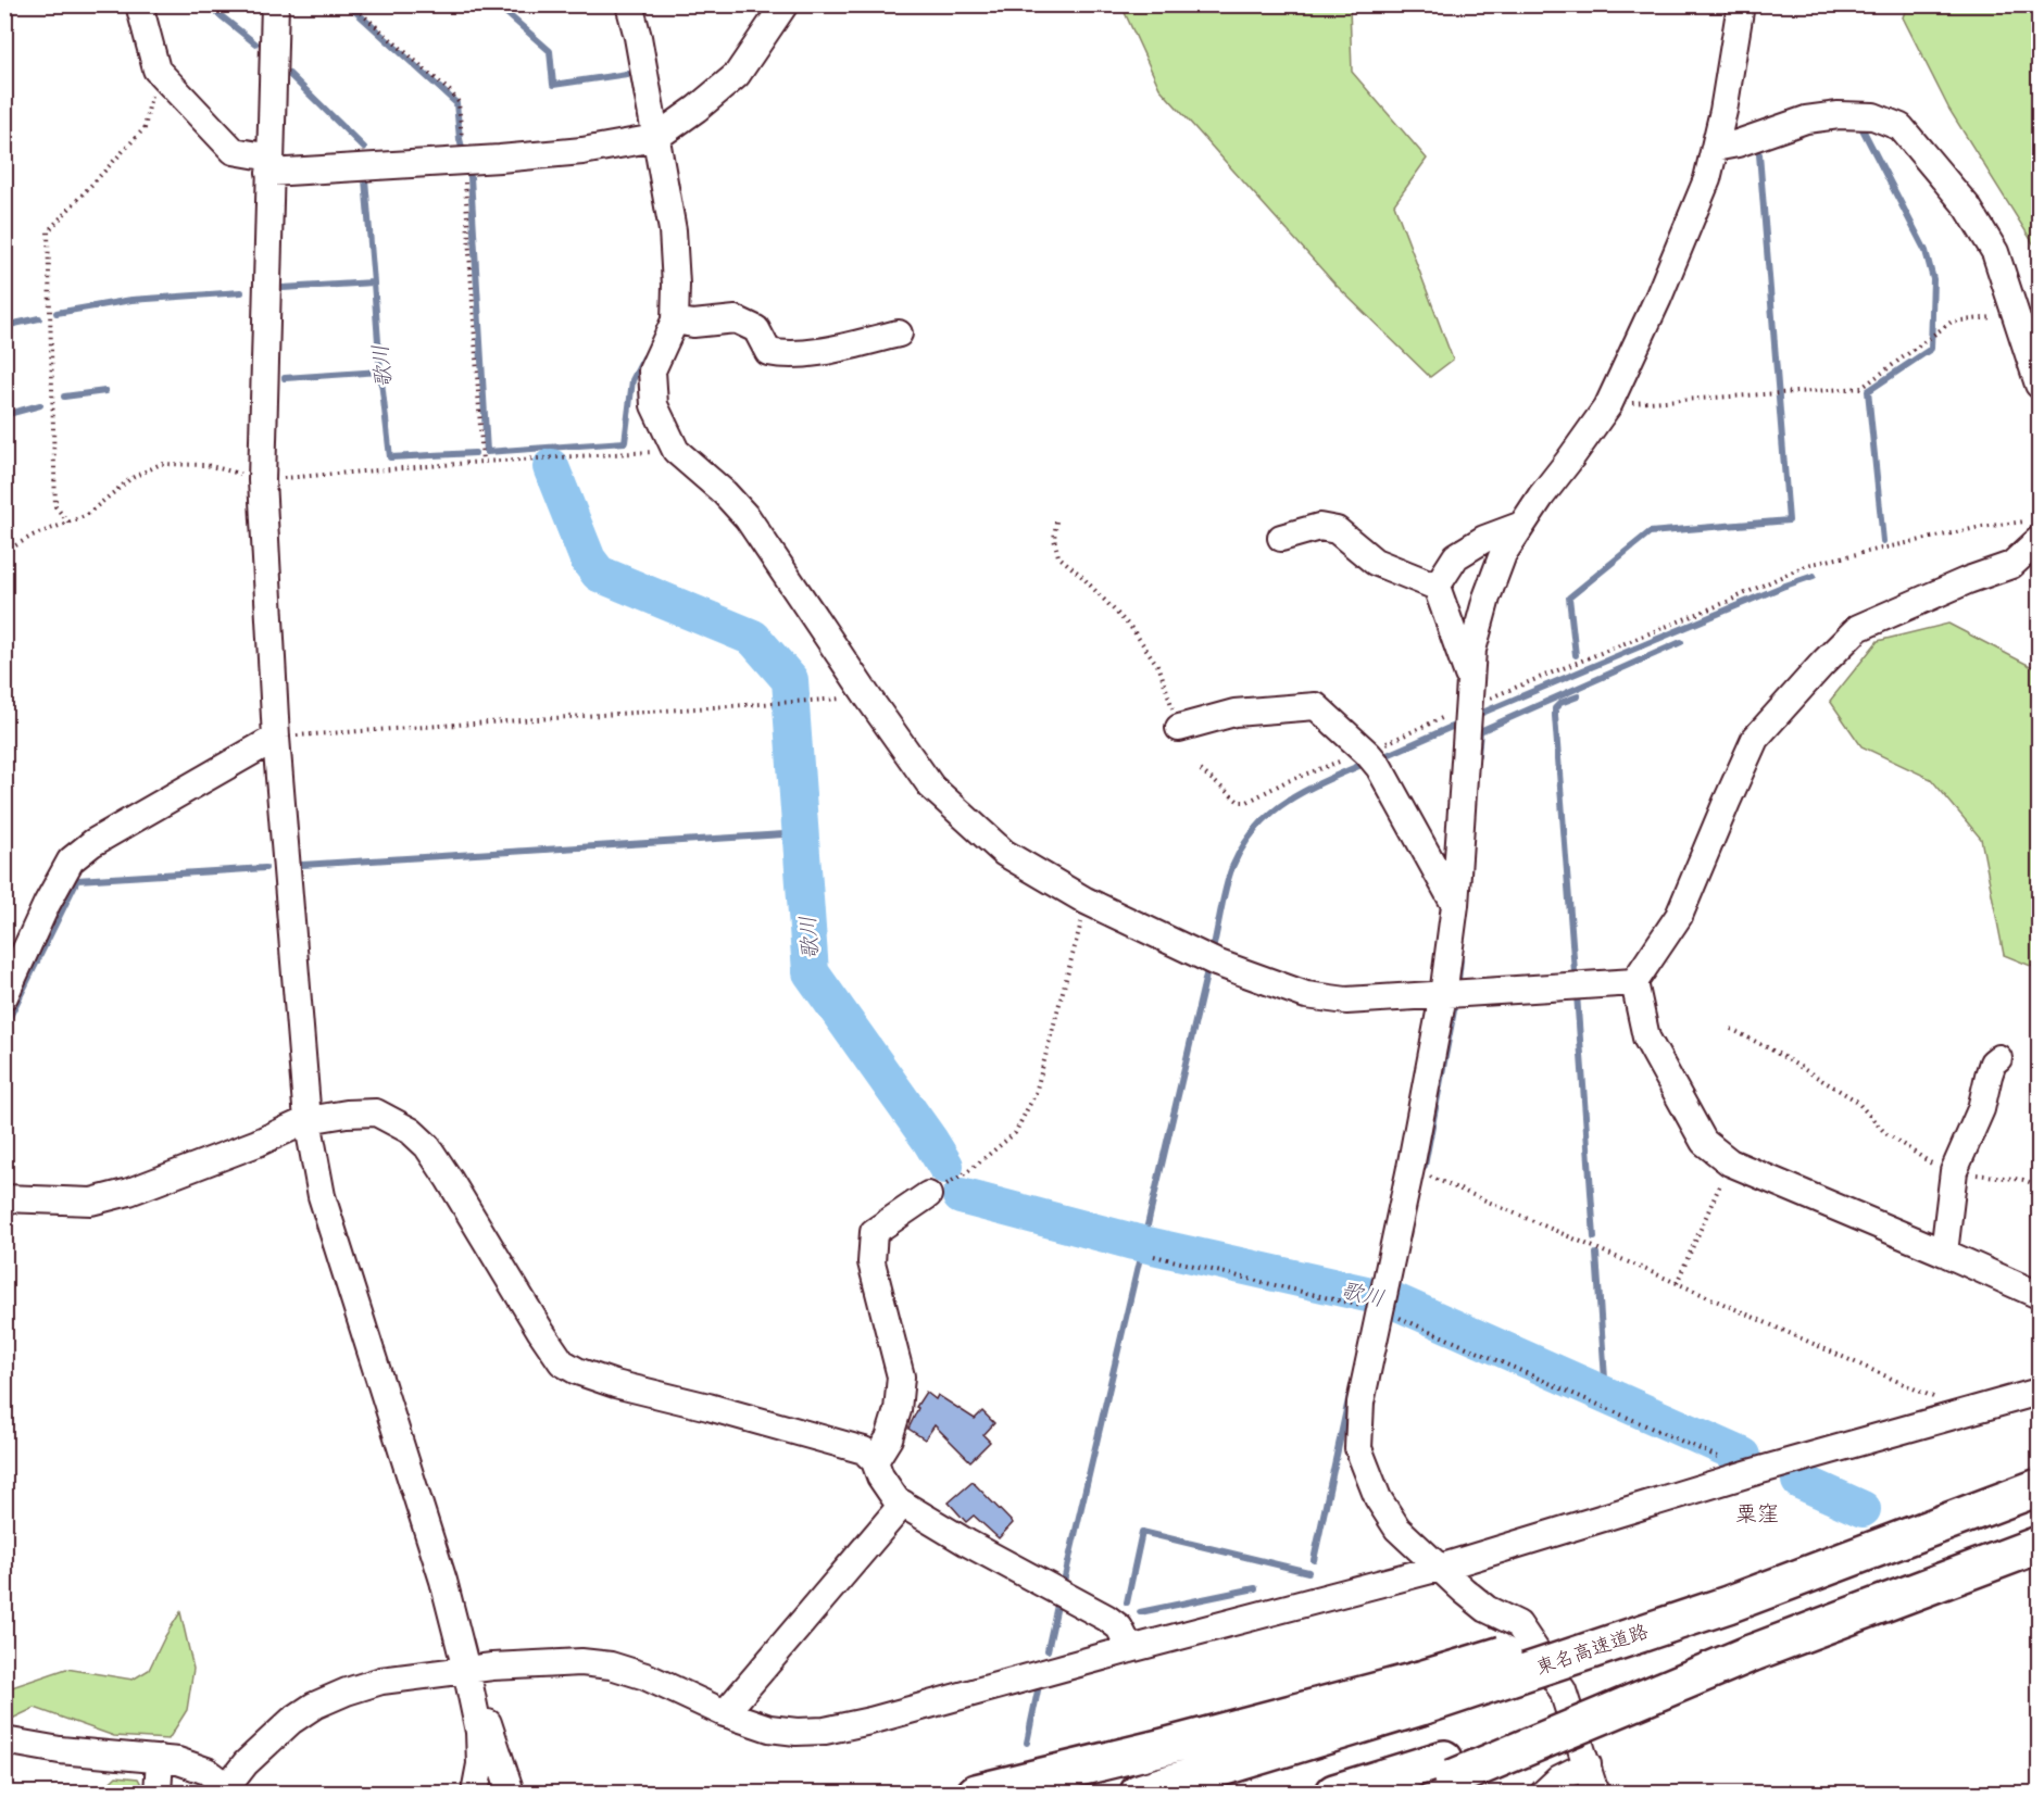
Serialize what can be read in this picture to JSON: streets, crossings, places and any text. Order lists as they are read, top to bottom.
{
  "streets": {
    "highway": ["東名高速道路"]
  },
  "districts": ["粟窪"],
  "water": ["歌川"]
}
